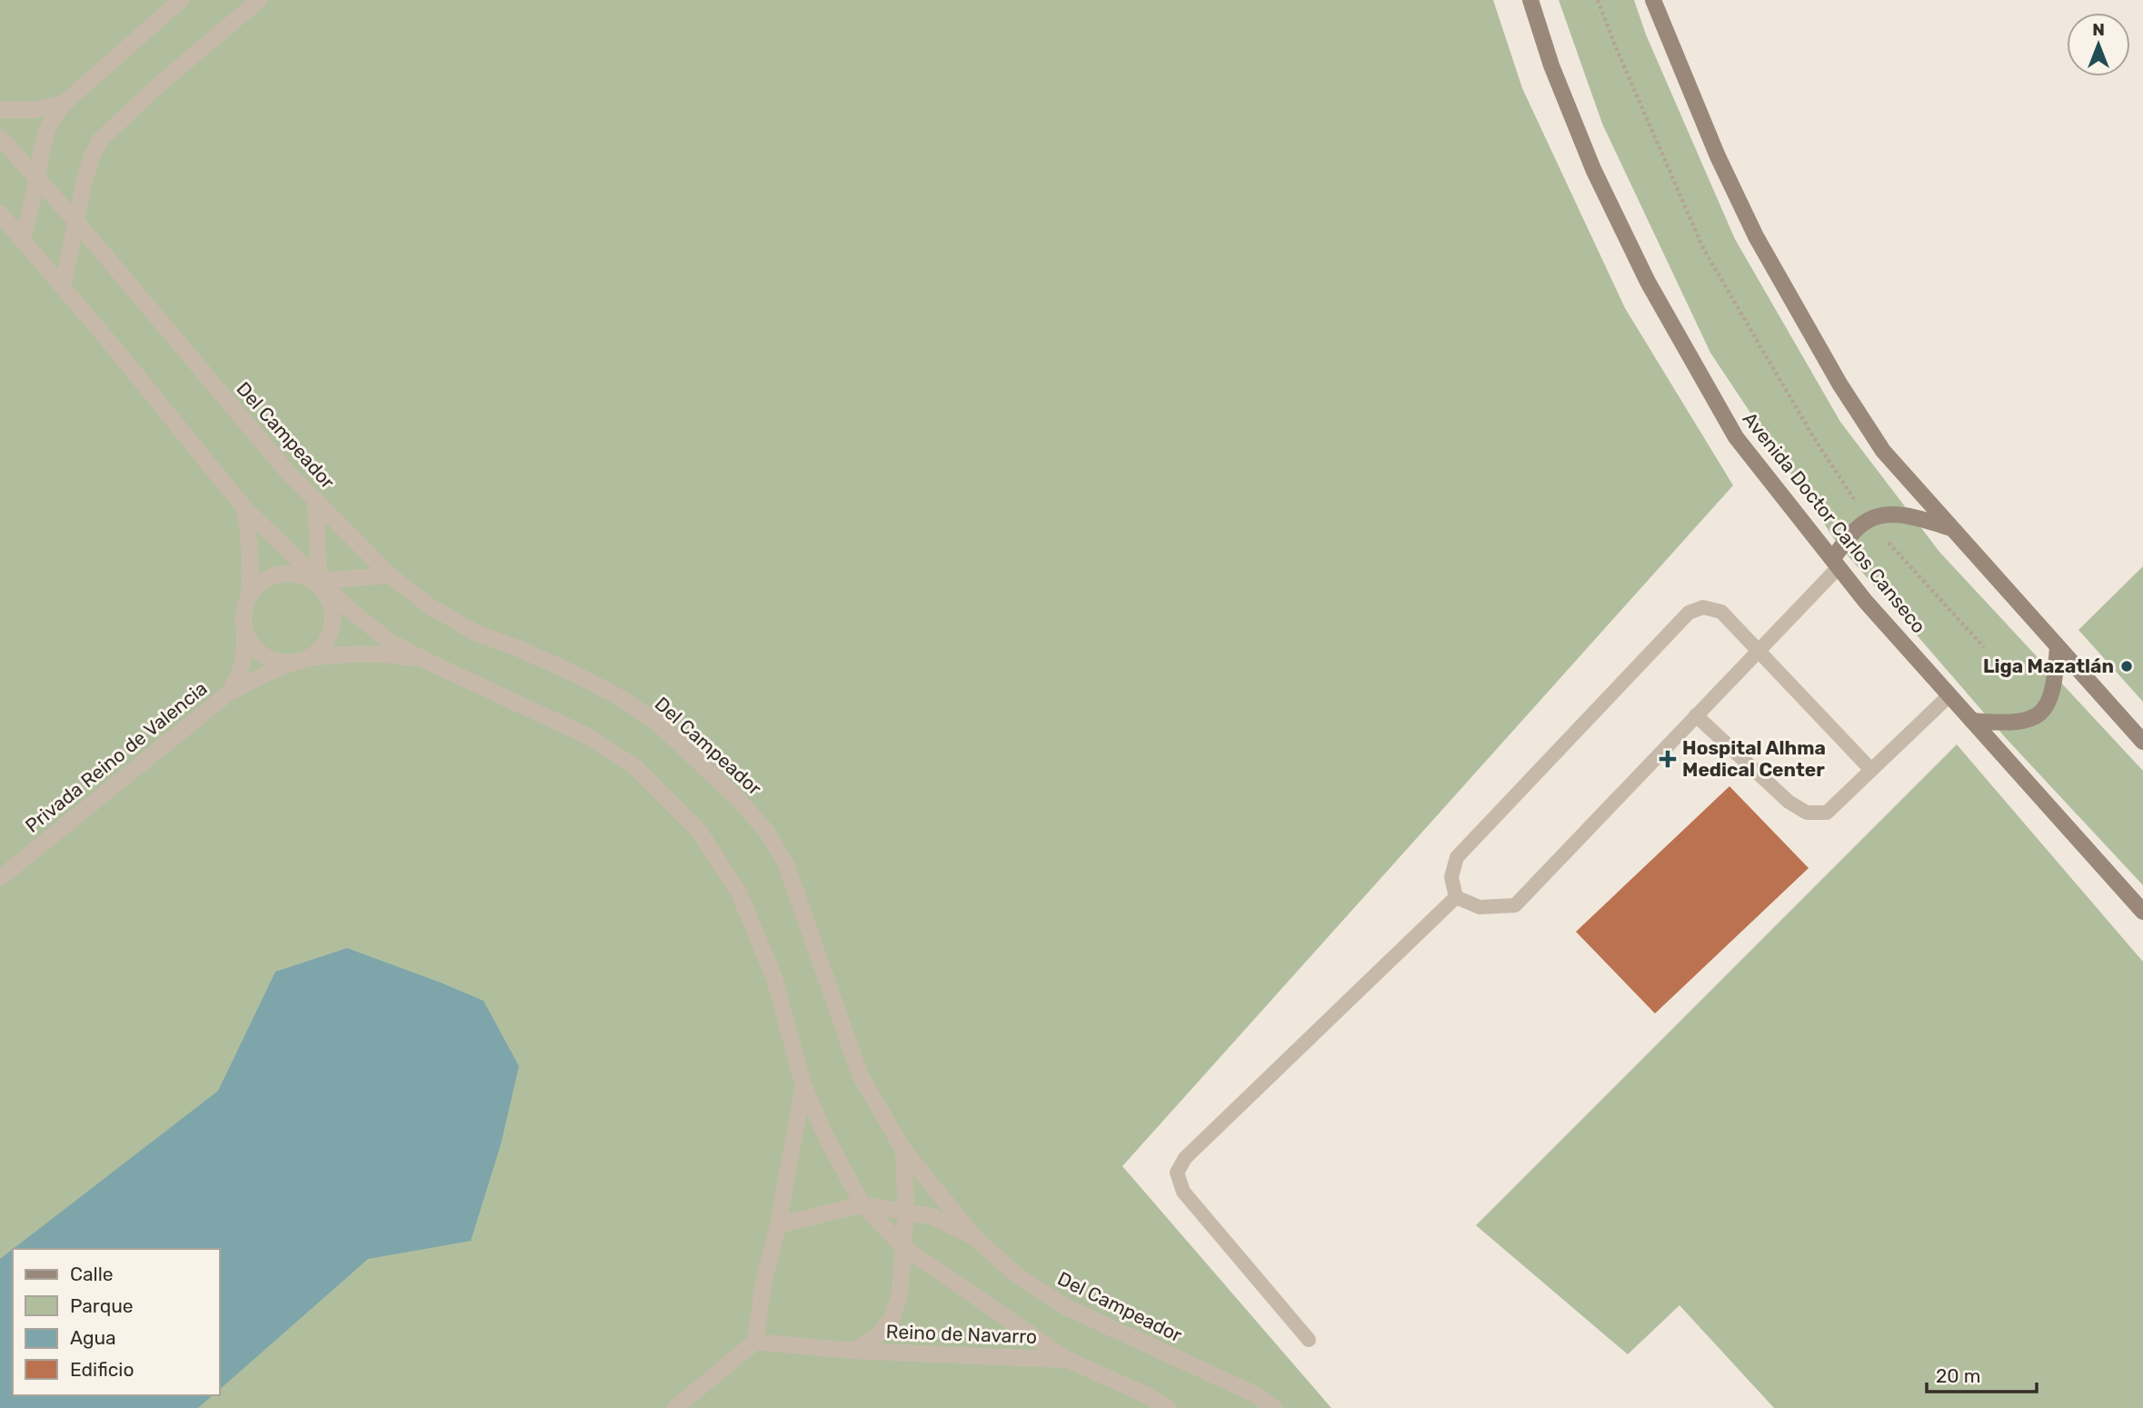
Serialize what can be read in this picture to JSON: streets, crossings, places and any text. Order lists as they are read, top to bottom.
{
  "streets": {
    "main road": ["Avenida Doctor Carlos Canseco"],
    "street": ["Del Campeador", "Privada Reino de Valencia", "Reino de Navarro"]
  },
  "crossings": [
    ["Del Campeador", "Reino de Navarro"]
  ],
  "places": {
    "other": ["Liga Mazatlán"],
    "health": ["Hospital Alhma Medical Center"]
  },
  "legend": [
    "Calle",
    "Parque",
    "Agua",
    "Edificio"
  ],
  "scale_bar": "20 m",
  "north": "top"
}
